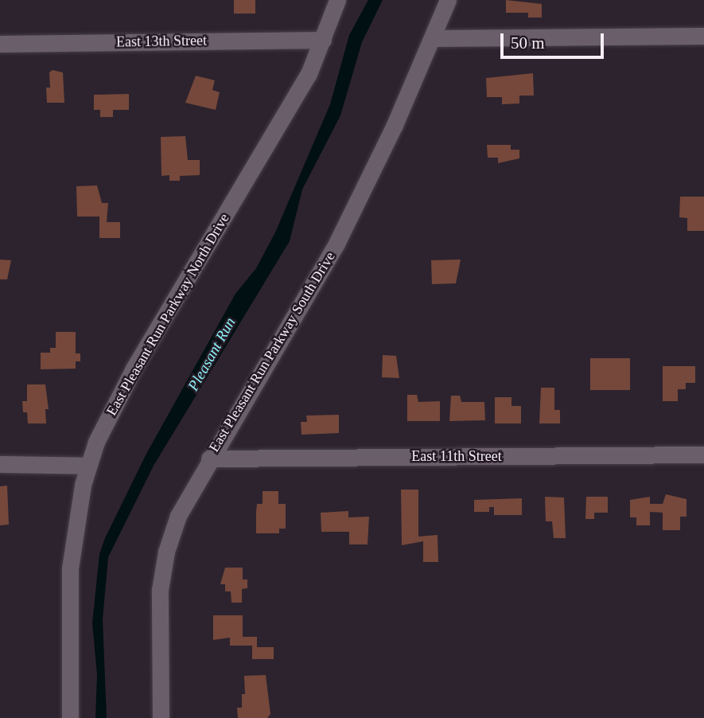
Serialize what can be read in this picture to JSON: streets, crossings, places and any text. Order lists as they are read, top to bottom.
{
  "streets": {
    "street": [
      "East 13th Street",
      "East Pleasant Run Parkway North Drive",
      "East Pleasant Run Parkway South Drive",
      "East 11th Street"
    ]
  },
  "crossings": [
    ["East 13th Street", "East Pleasant Run Parkway North Drive"],
    ["East Pleasant Run Parkway South Drive", "East 11th Street"]
  ],
  "water": ["Pleasant Run"],
  "scale_bar": "50 m"
}
